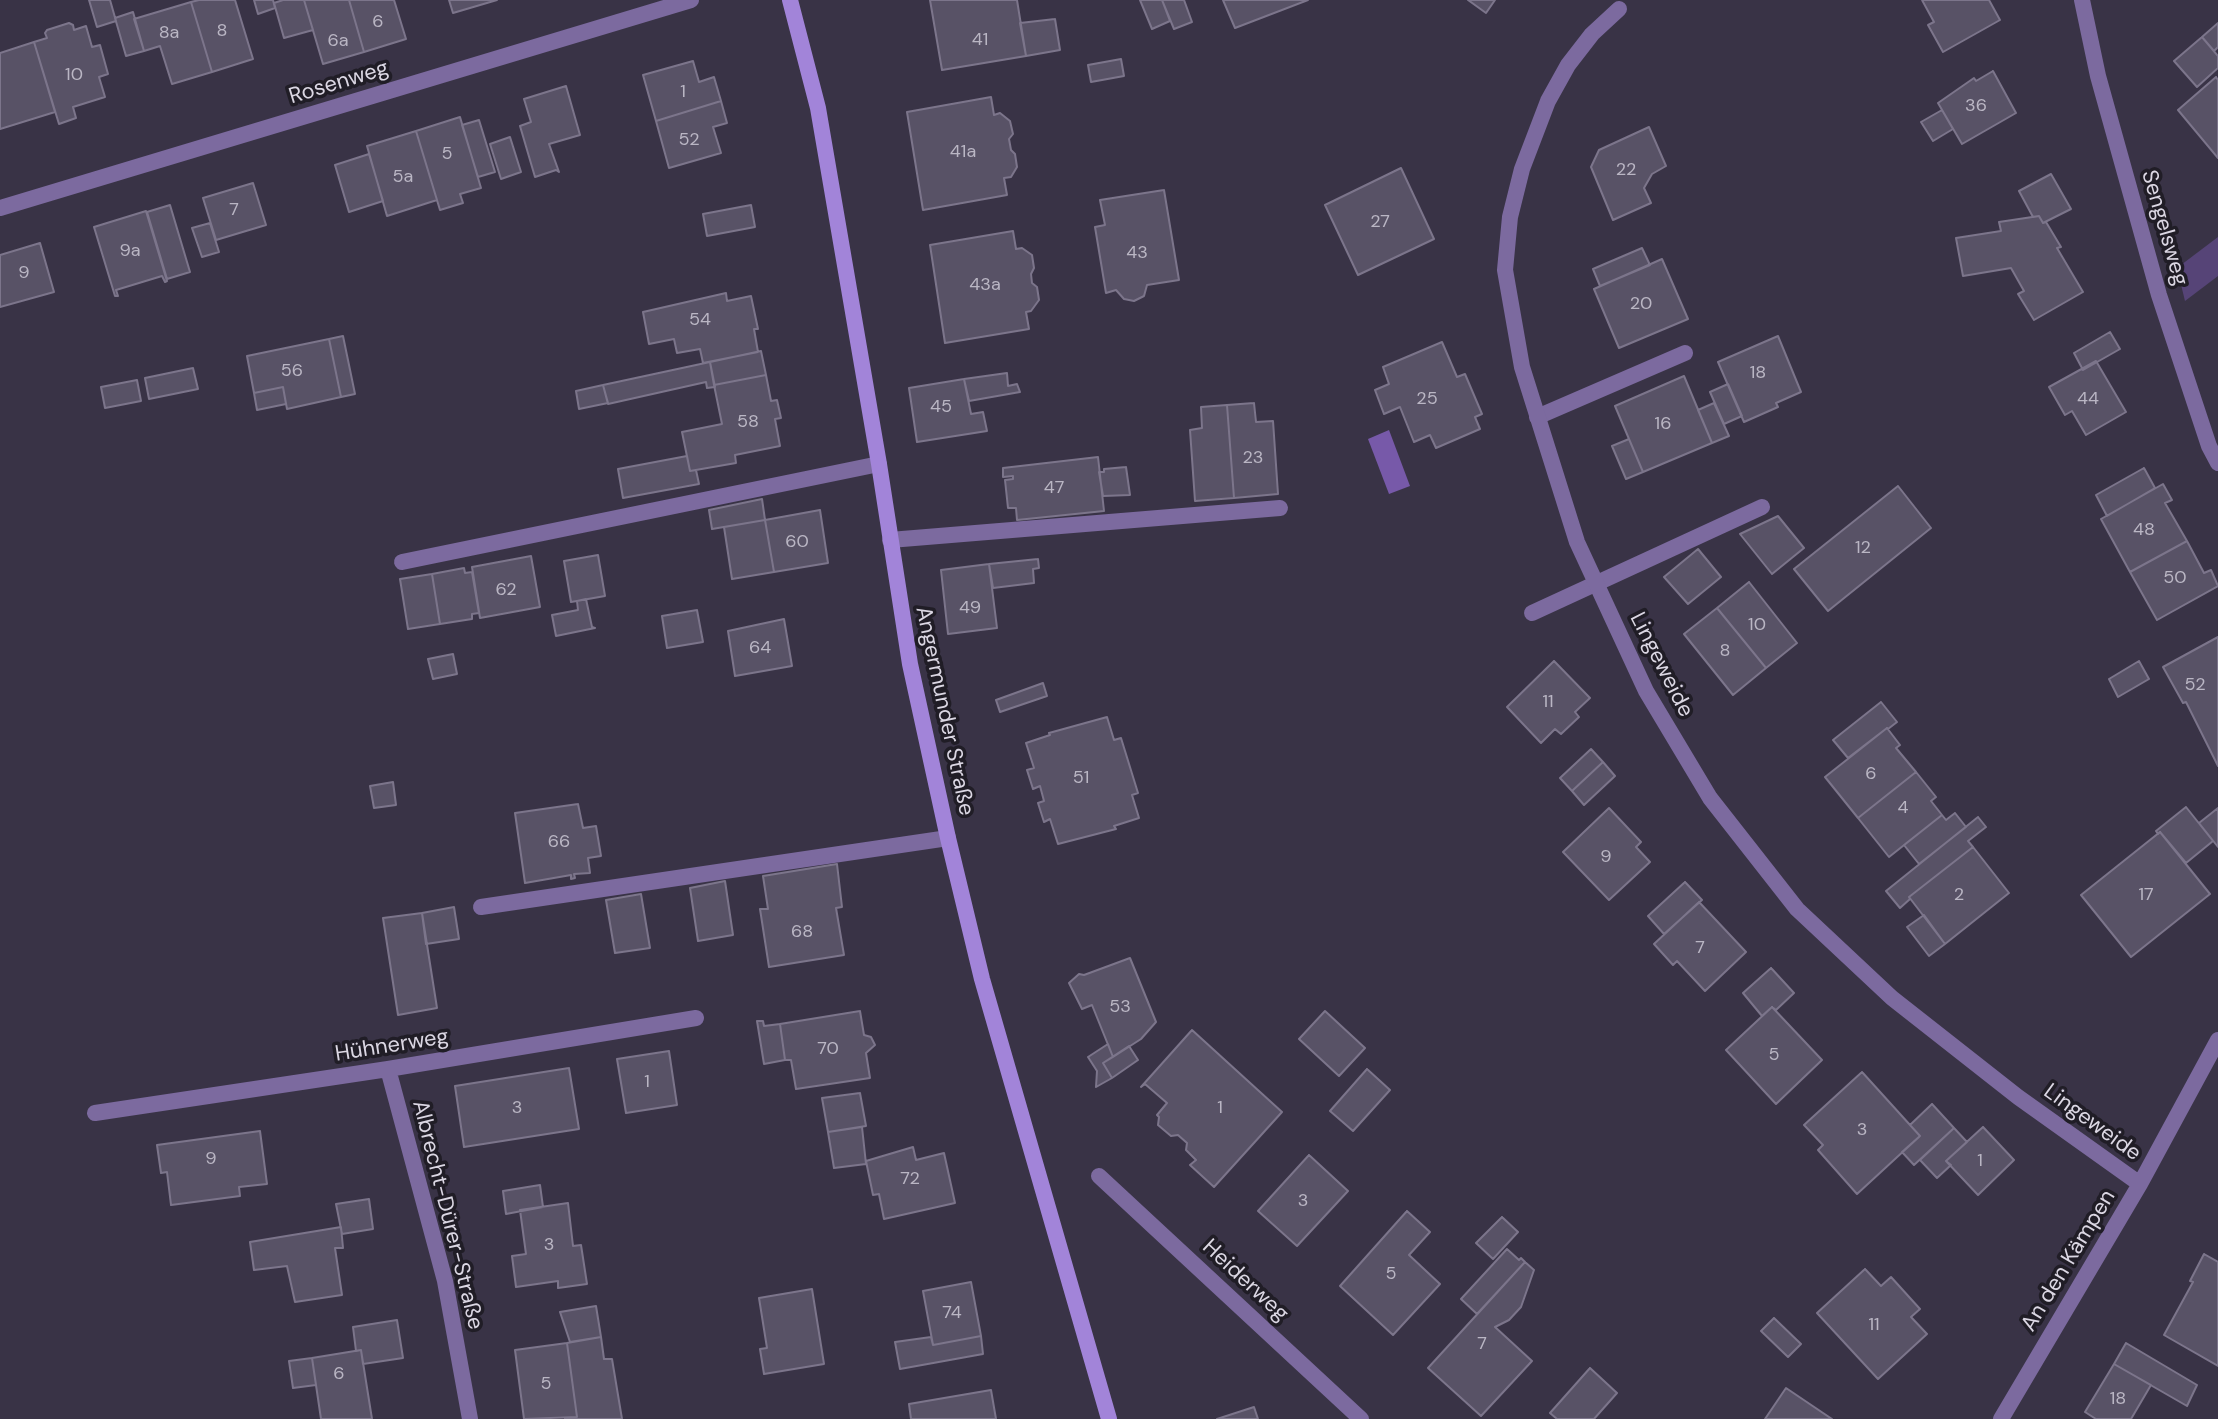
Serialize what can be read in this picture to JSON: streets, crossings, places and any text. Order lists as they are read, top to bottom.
{
  "streets": {
    "main road": ["Angermunder Straße"],
    "street": [
      "Rosenweg",
      "Sengelsweg",
      "Lingeweide",
      "Hühnerweg",
      "Albrecht-Dürer-Straße",
      "An den Kämpen",
      "Heiderweg"
    ]
  },
  "crossings": [
    ["Lingeweide", "An den Kämpen"],
    ["Hühnerweg", "Albrecht-Dürer-Straße"]
  ],
  "house_numbers": [
    "6",
    "8",
    "8a",
    "41",
    "6a",
    "10",
    "1",
    "36",
    "52",
    "41a",
    "5",
    "22",
    "5a",
    "7",
    "27",
    "9a",
    "43",
    "9",
    "43a",
    "20",
    "54",
    "56",
    "18",
    "25",
    "44",
    "45",
    "58",
    "16",
    "23",
    "47",
    "48",
    "60",
    "12",
    "50",
    "62",
    "49",
    "10",
    "64",
    "8",
    "52",
    "11",
    "6",
    "51",
    "4",
    "66",
    "9",
    "2",
    "17",
    "68",
    "7",
    "53",
    "70",
    "5",
    "1",
    "3",
    "1",
    "3",
    "9",
    "1",
    "72",
    "3",
    "3",
    "5",
    "74",
    "11",
    "7",
    "6",
    "5",
    "18"
  ]
}
